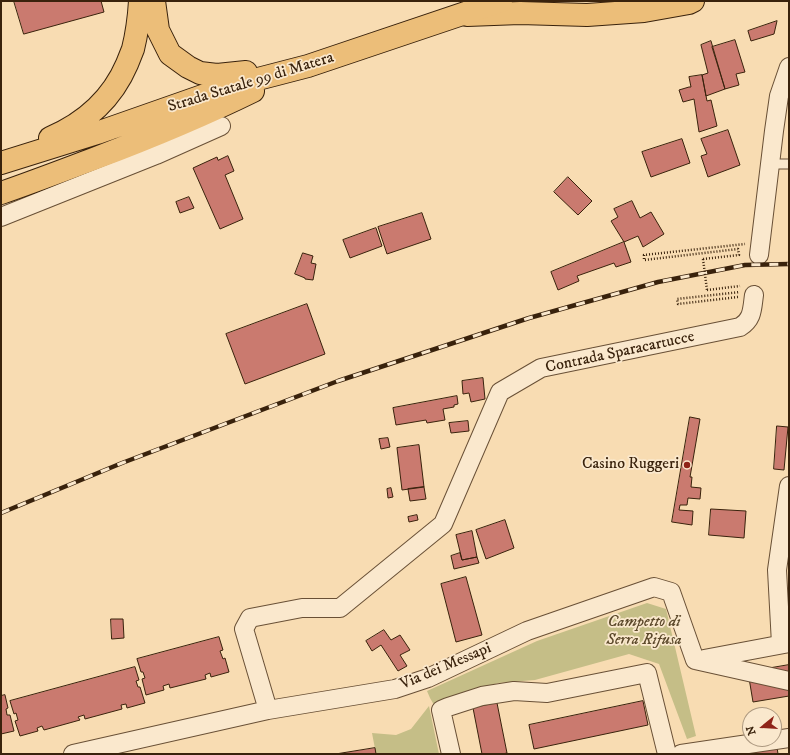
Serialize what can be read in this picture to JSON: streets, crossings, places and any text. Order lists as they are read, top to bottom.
{
  "streets": {
    "main road": ["Strada Statale 99 di Matera"],
    "street": ["Contrada Sparacartucce", "Via dei Messapi"]
  },
  "crossings": [
    ["Contrada Sparacartucce", "Via dei Messapi"]
  ],
  "parks": ["Campetto di Serra Rifusa"],
  "places": ["Casino Ruggeri"],
  "north": "left"
}
